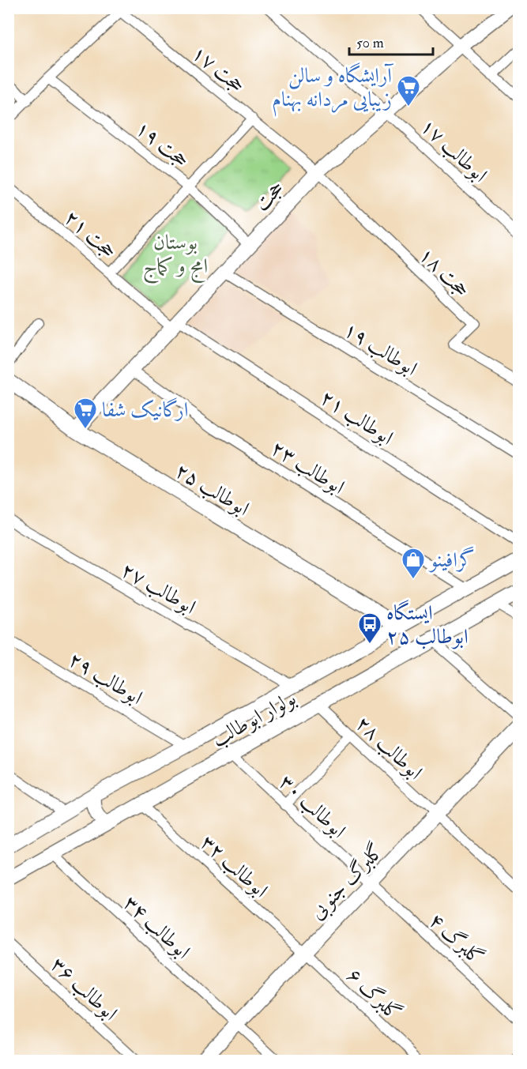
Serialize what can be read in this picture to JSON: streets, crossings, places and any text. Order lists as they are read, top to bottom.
{
  "streets": {
    "street": [
      "حجت ۱۷",
      "حجت ۱۹",
      "ابوطالب ۱۷",
      "حجت",
      "حجت ۲۱",
      "حجت ۱۸",
      "ابوطالب ۱۹",
      "ابوطالب ۲۱",
      "ابوطالب ۲۳",
      "ابوطالب ۲۵",
      "ابوطالب ۲۷",
      "ابوطالب ۲۹",
      "بولوار ابوطالب",
      "ابوطالب ۲۸",
      "ابوطالب ۳۰",
      "ابوطالب ۳۲",
      "گلبرگ جنوبی",
      "ابوطالب ۳۴",
      "گلبرگ ۴",
      "ابوطالب ۳۶",
      "گلبرگ ۶"
    ]
  },
  "crossings": [
    ["حجت ۱۷", "حجت"],
    ["حجت ۱۷", "حجت ۱۸"],
    ["حجت ۱۹", "حجت"],
    ["ابوطالب ۱۷", "حجت"],
    ["حجت", "حجت ۲۱"],
    ["حجت", "حجت ۱۸"],
    ["حجت", "ابوطالب ۱۹"],
    ["حجت", "ابوطالب ۲۱"],
    ["حجت", "ابوطالب ۲۳"],
    ["حجت", "ابوطالب ۲۵"],
    ["حجت ۲۱", "ابوطالب ۲۱"],
    ["ابوطالب ۲۳", "بولوار ابوطالب"],
    ["ابوطالب ۲۵", "بولوار ابوطالب"],
    ["ابوطالب ۲۷", "بولوار ابوطالب"],
    ["ابوطالب ۲۹", "بولوار ابوطالب"],
    ["بولوار ابوطالب", "ابوطالب ۲۸"],
    ["بولوار ابوطالب", "ابوطالب ۳۰"],
    ["بولوار ابوطالب", "ابوطالب ۳۲"],
    ["بولوار ابوطالب", "ابوطالب ۳۴"],
    ["ابوطالب ۲۸", "گلبرگ جنوبی"],
    ["ابوطالب ۳۰", "گلبرگ جنوبی"],
    ["ابوطالب ۳۰", "گلبرگ ۴"],
    ["ابوطالب ۳۲", "گلبرگ جنوبی"],
    ["ابوطالب ۳۲", "گلبرگ ۶"],
    ["گلبرگ جنوبی", "ابوطالب ۳۴"],
    ["گلبرگ جنوبی", "گلبرگ ۴"],
    ["گلبرگ جنوبی", "گلبرگ ۶"]
  ],
  "parks": ["بوستان امج و کماج"],
  "places": {
    "supermarket": ["آرایشگاه و سالن زیبایی مردانه بهنام", "ارگانیک شفا"],
    "shop": ["گرافینو"],
    "bus stop": ["ایستگاه ابوطالب ۲۵"]
  },
  "scale_bar": "50 m"
}
